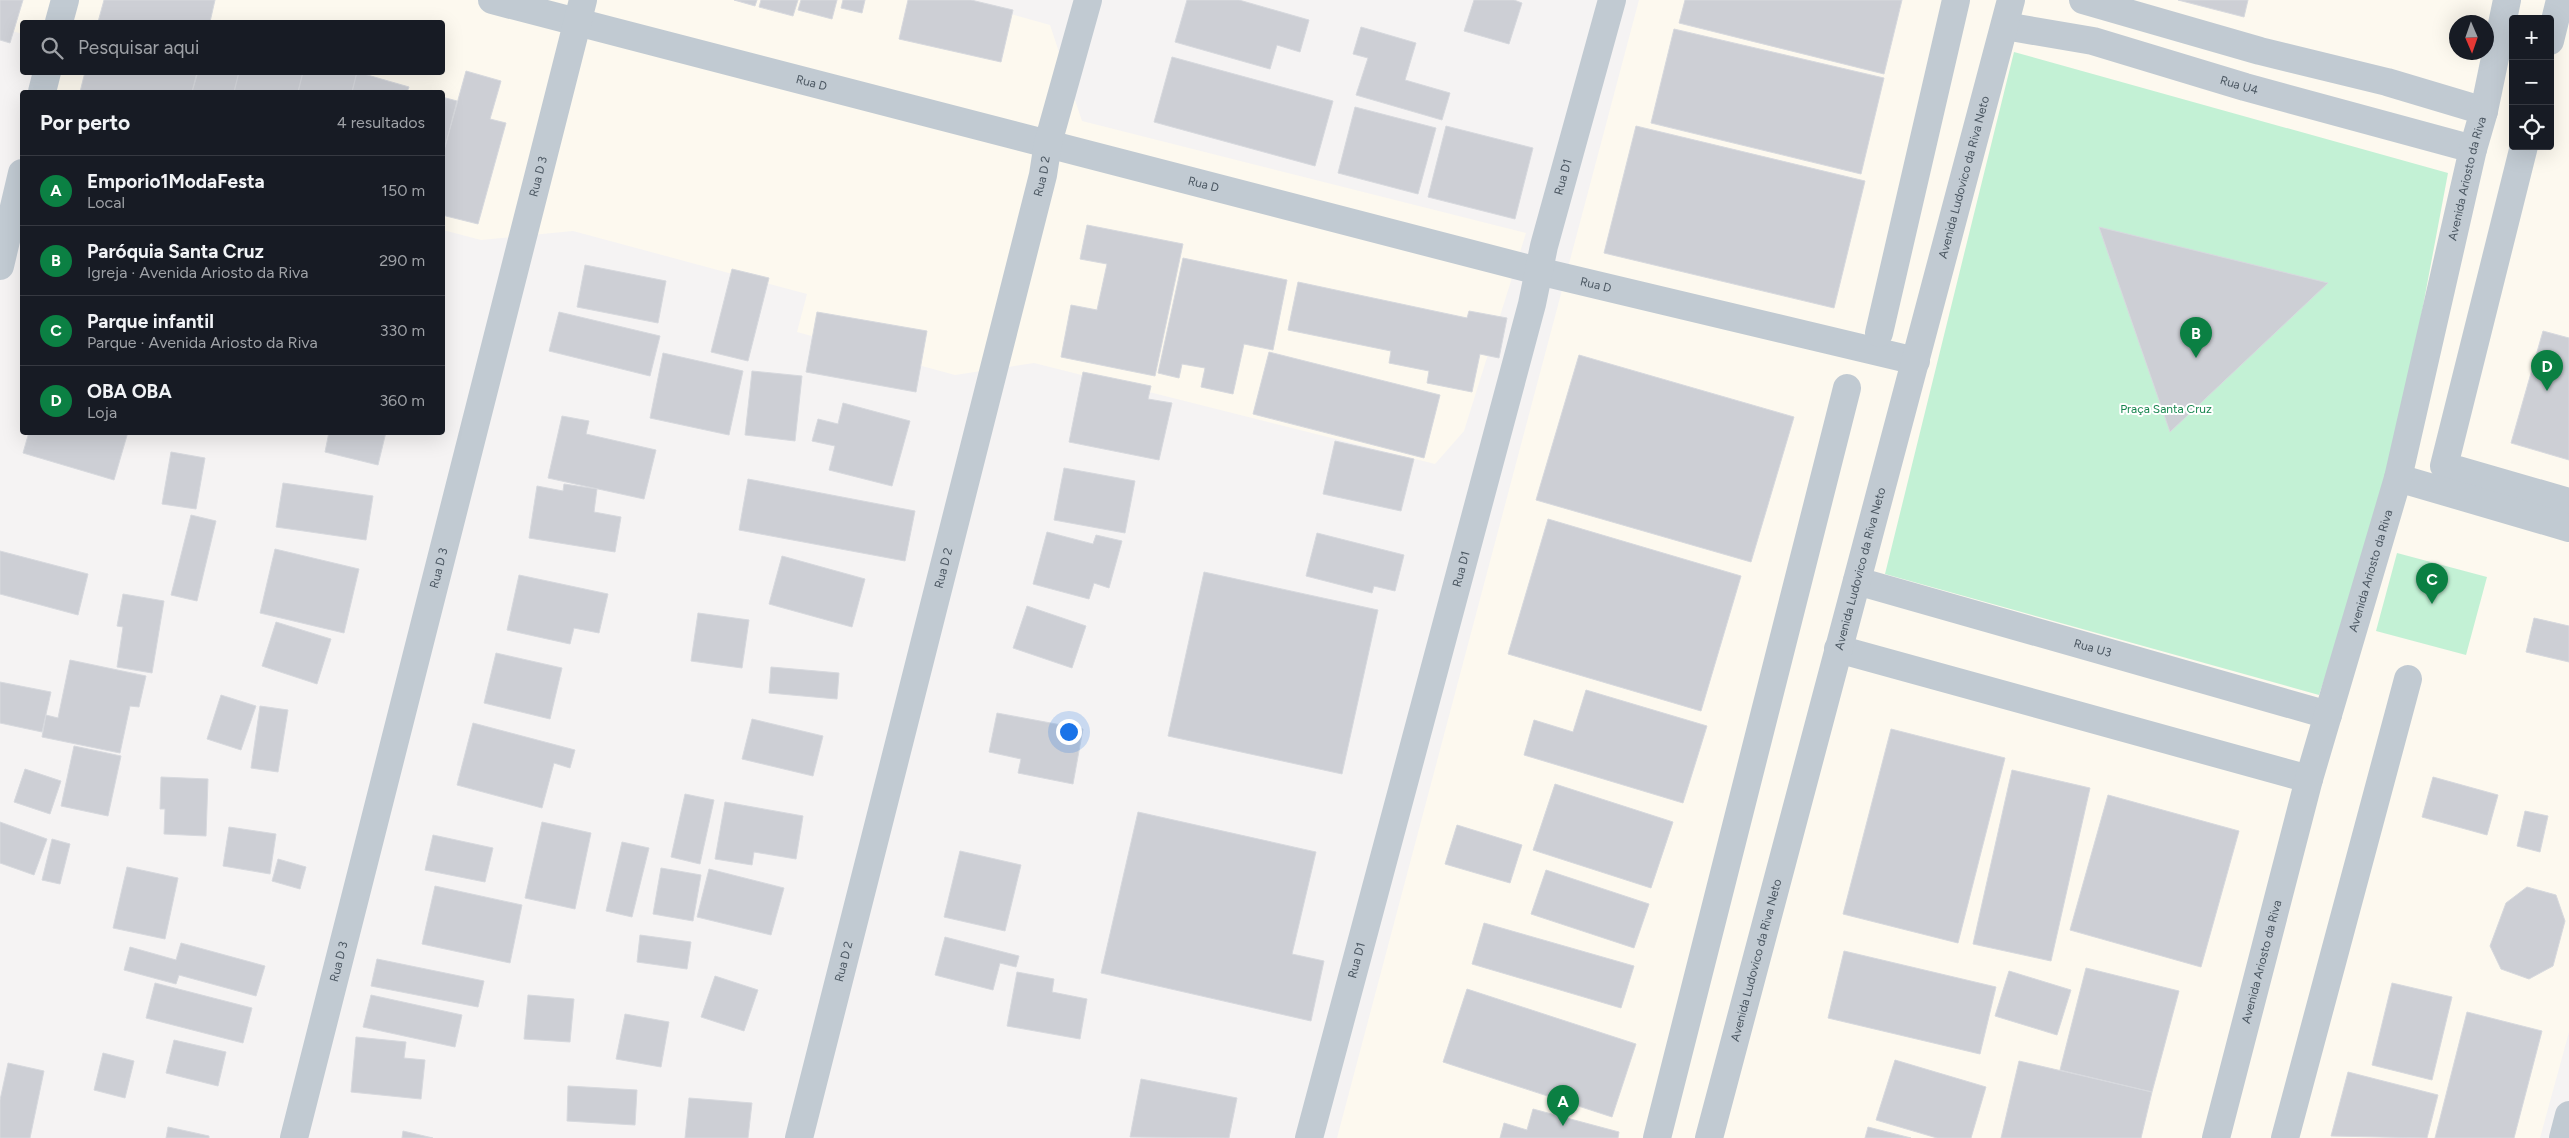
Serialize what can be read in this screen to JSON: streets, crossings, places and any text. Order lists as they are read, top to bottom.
{
  "streets": {
    "street": [
      "Rua D",
      "Rua U4",
      "Rua D 3",
      "Rua D 2",
      "Rua D1",
      "Avenida Ludovico da Riva Neto",
      "Avenida Ariosto da Riva",
      "Rua U3"
    ]
  },
  "crossings": [
    ["Rua D", "Rua D 3"],
    ["Rua D", "Rua D 2"],
    ["Rua D", "Rua D1"],
    ["Rua D", "Avenida Ludovico da Riva Neto"],
    ["Rua U4", "Avenida Ludovico da Riva Neto"],
    ["Rua U4", "Avenida Ariosto da Riva"],
    ["Avenida Ludovico da Riva Neto", "Rua U3"],
    ["Avenida Ariosto da Riva", "Rua U3"]
  ],
  "parks": ["Praça Santa Cruz"],
  "north": "bottom",
  "page": {
    "map_buttons": ["+", "−"],
    "search": "Pesquisar aqui",
    "heading": ["Por perto", "4 resultados"],
    "list": [
      {
        "mark": "A",
        "name": "Emporio1ModaFesta",
        "note": "Local",
        "value": "150 m"
      },
      {
        "mark": "B",
        "name": "Paróquia Santa Cruz",
        "note": "Igreja · Avenida Ariosto da Riva",
        "value": "290 m"
      },
      {
        "mark": "C",
        "name": "Parque infantil",
        "note": "Parque · Avenida Ariosto da Riva",
        "value": "330 m"
      },
      {
        "mark": "D",
        "name": "OBA OBA",
        "note": "Loja",
        "value": "360 m"
      }
    ],
    "pins": [
      "B",
      "D",
      "C",
      "A"
    ]
  }
}
